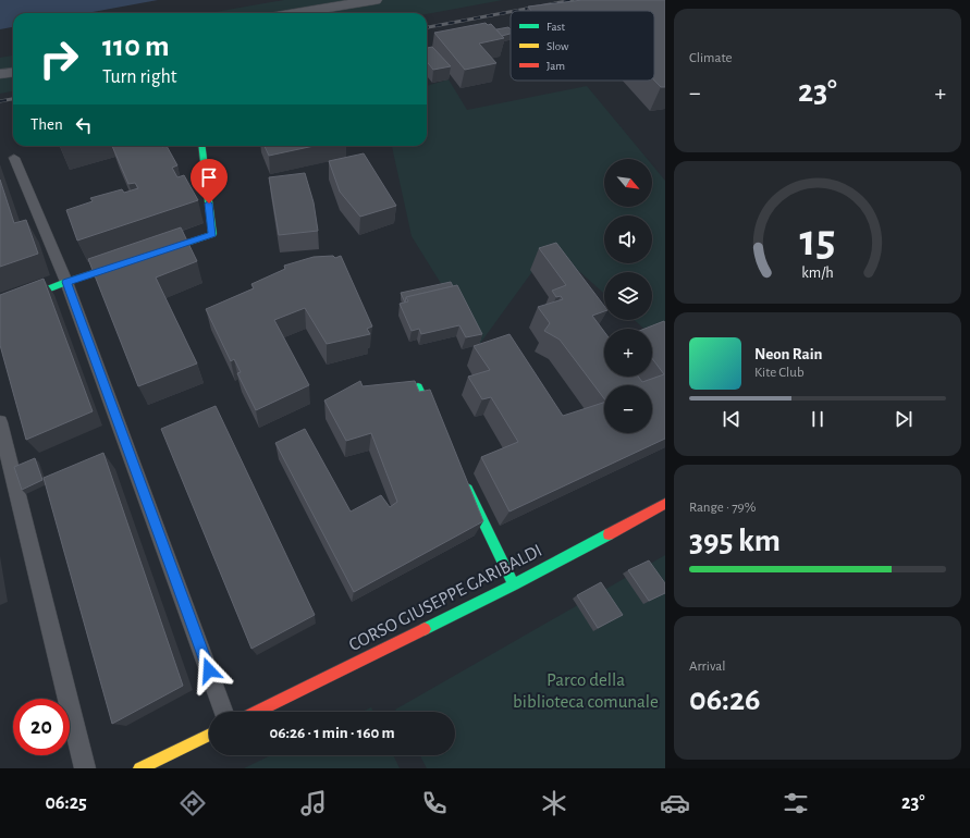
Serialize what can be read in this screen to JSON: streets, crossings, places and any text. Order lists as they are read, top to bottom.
{
  "streets": {
    "street": ["CORSO GIUSEPPE GARIBALDI"]
  },
  "parks": ["Parco della biblioteca comunale"],
  "legend": ["Fast", "Slow", "Jam"],
  "north": "bottom right",
  "page": {
    "tile": [
      "Climate",
      ["Range · 79%", "395 km"],
      ["Arrival", "06:26"]
    ],
    "turn": ["110 m", "Turn right"],
    "heat": ["−", "23°", "+"],
    "then": "Then",
    "map_buttons": ["+", "−"],
    "song": ["Neon Rain", "Kite Club"],
    "limit": "20",
    "trip": "06:26 · 1 min · 160 m",
    "tabs": ["06:25", "23°"],
    "gauge": ["15", "km/h"]
  }
}
